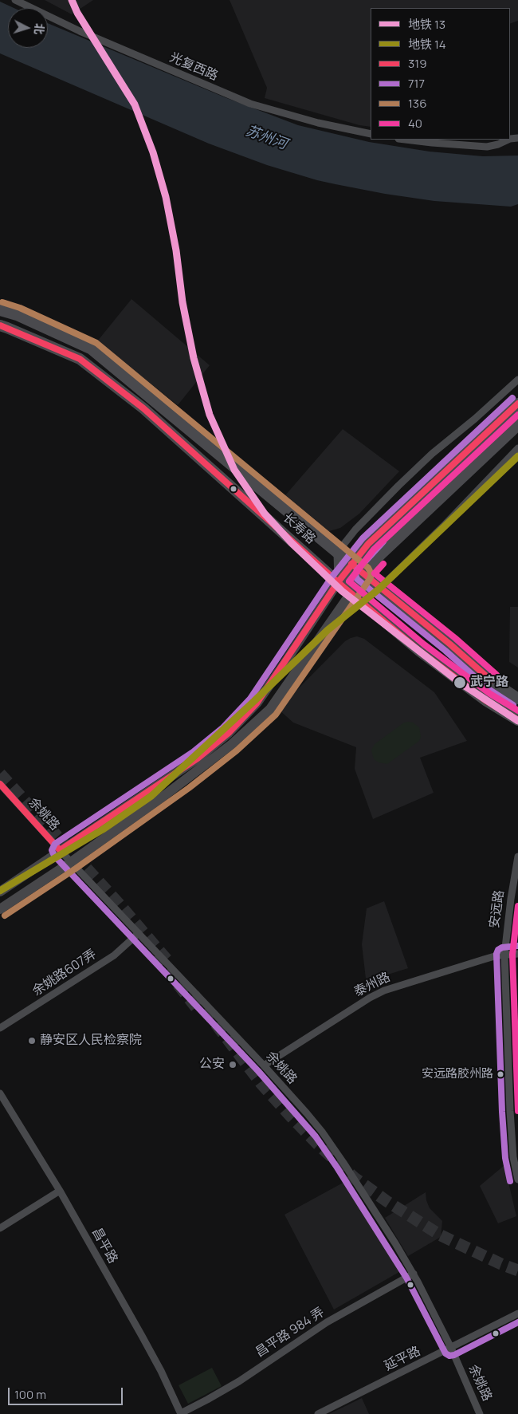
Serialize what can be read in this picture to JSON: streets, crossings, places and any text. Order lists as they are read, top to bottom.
{
  "streets": {
    "main road": ["长寿路"],
    "street": [
      "光复西路",
      "余姚路",
      "安远路",
      "余姚路607弄",
      "泰州路",
      "昌平路",
      "昌平路 984 弄",
      "延平路"
    ]
  },
  "crossings": [
    ["余姚路", "余姚路607弄"],
    ["余姚路", "泰州路"],
    ["余姚路", "昌平路 984 弄"],
    ["余姚路", "延平路"],
    ["安远路", "泰州路"],
    ["昌平路", "昌平路 984 弄"]
  ],
  "water": ["苏州河"],
  "places": [
    "武宁路",
    "静安区人民检察院",
    "公安",
    "安远路胶州路"
  ],
  "lines": [
    "metro line 13",
    "transit line 136",
    "transit line 319",
    "transit line 717",
    "transit line 40",
    "metro line 14"
  ],
  "legend": [
    "地铁 13",
    "地铁 14",
    "319",
    "717",
    "136",
    "40"
  ],
  "scale_bar": "100 m",
  "north": "right"
}
